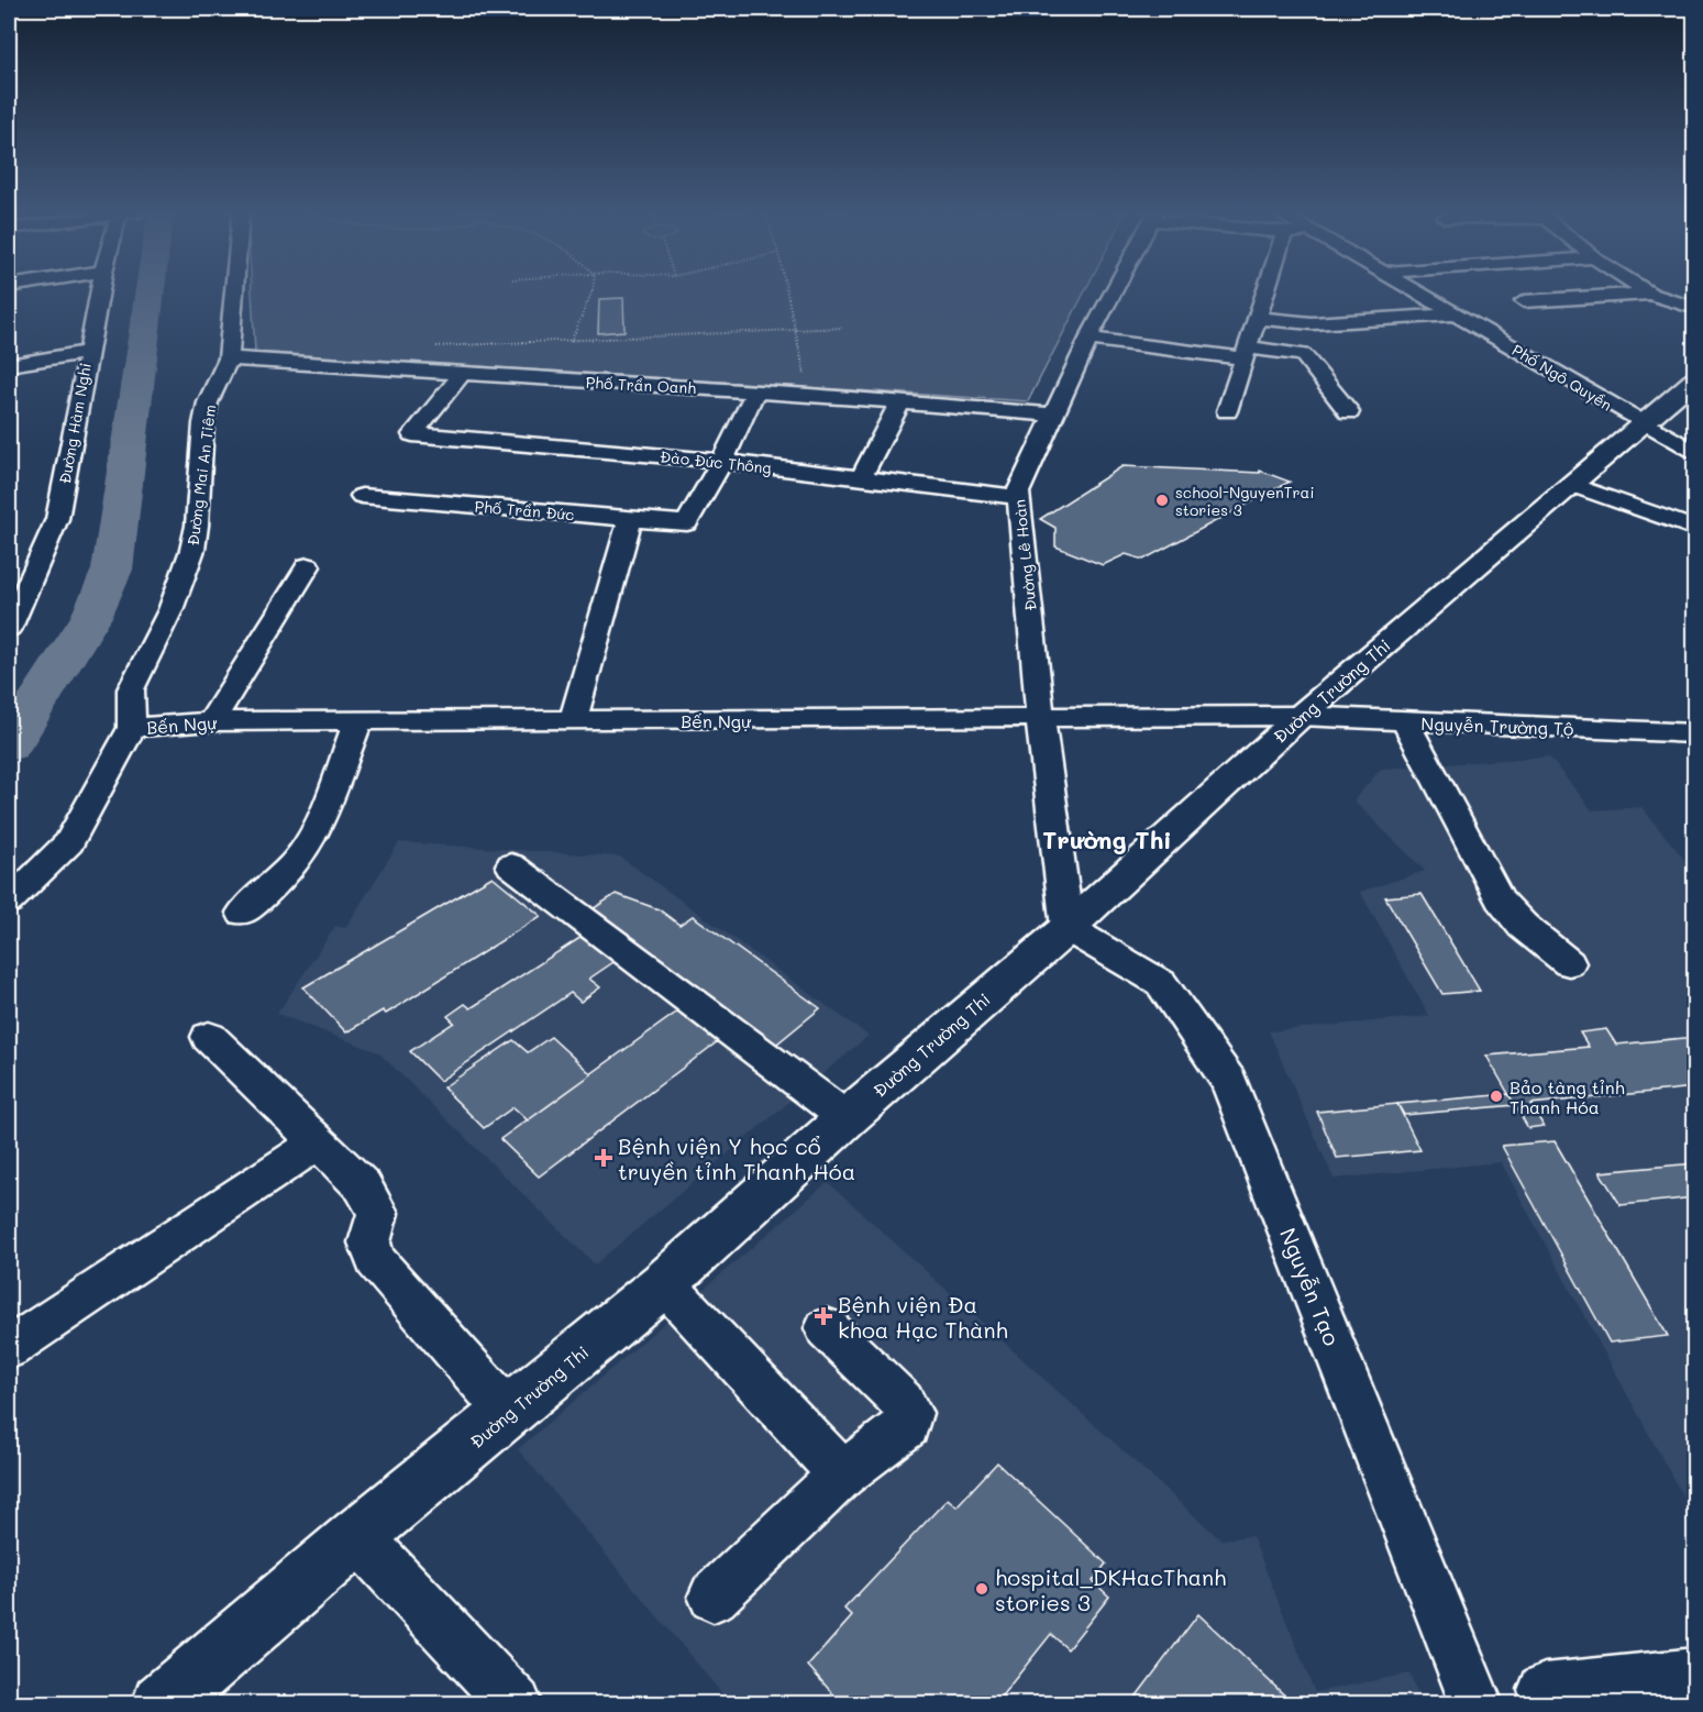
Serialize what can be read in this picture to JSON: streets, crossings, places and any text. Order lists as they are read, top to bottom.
{
  "streets": {
    "main road": ["Đường Trường Thi"],
    "street": [
      "Phố Ngô Quyền",
      "Phố Trần Oanh",
      "Đường Hàm Nghi",
      "Đào Đức Thông",
      "Đường Mai An Tiêm",
      "Phố Trần Đức",
      "Đường Lê Hoàn",
      "Bến Ngự",
      "Nguyễn Trường Tộ",
      "Nguyễn Tạo"
    ]
  },
  "crossings": [
    ["Phố Ngô Quyền", "Đường Trường Thi"],
    ["Phố Trần Oanh", "Đào Đức Thông"],
    ["Phố Trần Oanh", "Đường Mai An Tiêm"],
    ["Phố Trần Oanh", "Đường Lê Hoàn"],
    ["Đào Đức Thông", "Phố Trần Đức"],
    ["Đào Đức Thông", "Đường Lê Hoàn"],
    ["Đường Mai An Tiêm", "Bến Ngự"],
    ["Đường Lê Hoàn", "Đường Trường Thi"],
    ["Đường Lê Hoàn", "Bến Ngự"],
    ["Đường Lê Hoàn", "Nguyễn Tạo"],
    ["Đường Trường Thi", "Bến Ngự"],
    ["Đường Trường Thi", "Nguyễn Trường Tộ"],
    ["Đường Trường Thi", "Nguyễn Tạo"],
    ["Bến Ngự", "Nguyễn Trường Tộ"]
  ],
  "districts": ["Trường Thi"],
  "places": {
    "other": ["school-NguyenTrai stories 3", "Bảo tàng tỉnh Thanh Hóa", "hospital_DKHacThanh stories 3"],
    "health": ["Bệnh viện Y học cổ truyền tỉnh Thanh Hóa", "Bệnh viện Đa khoa Hạc Thành"]
  }
}
